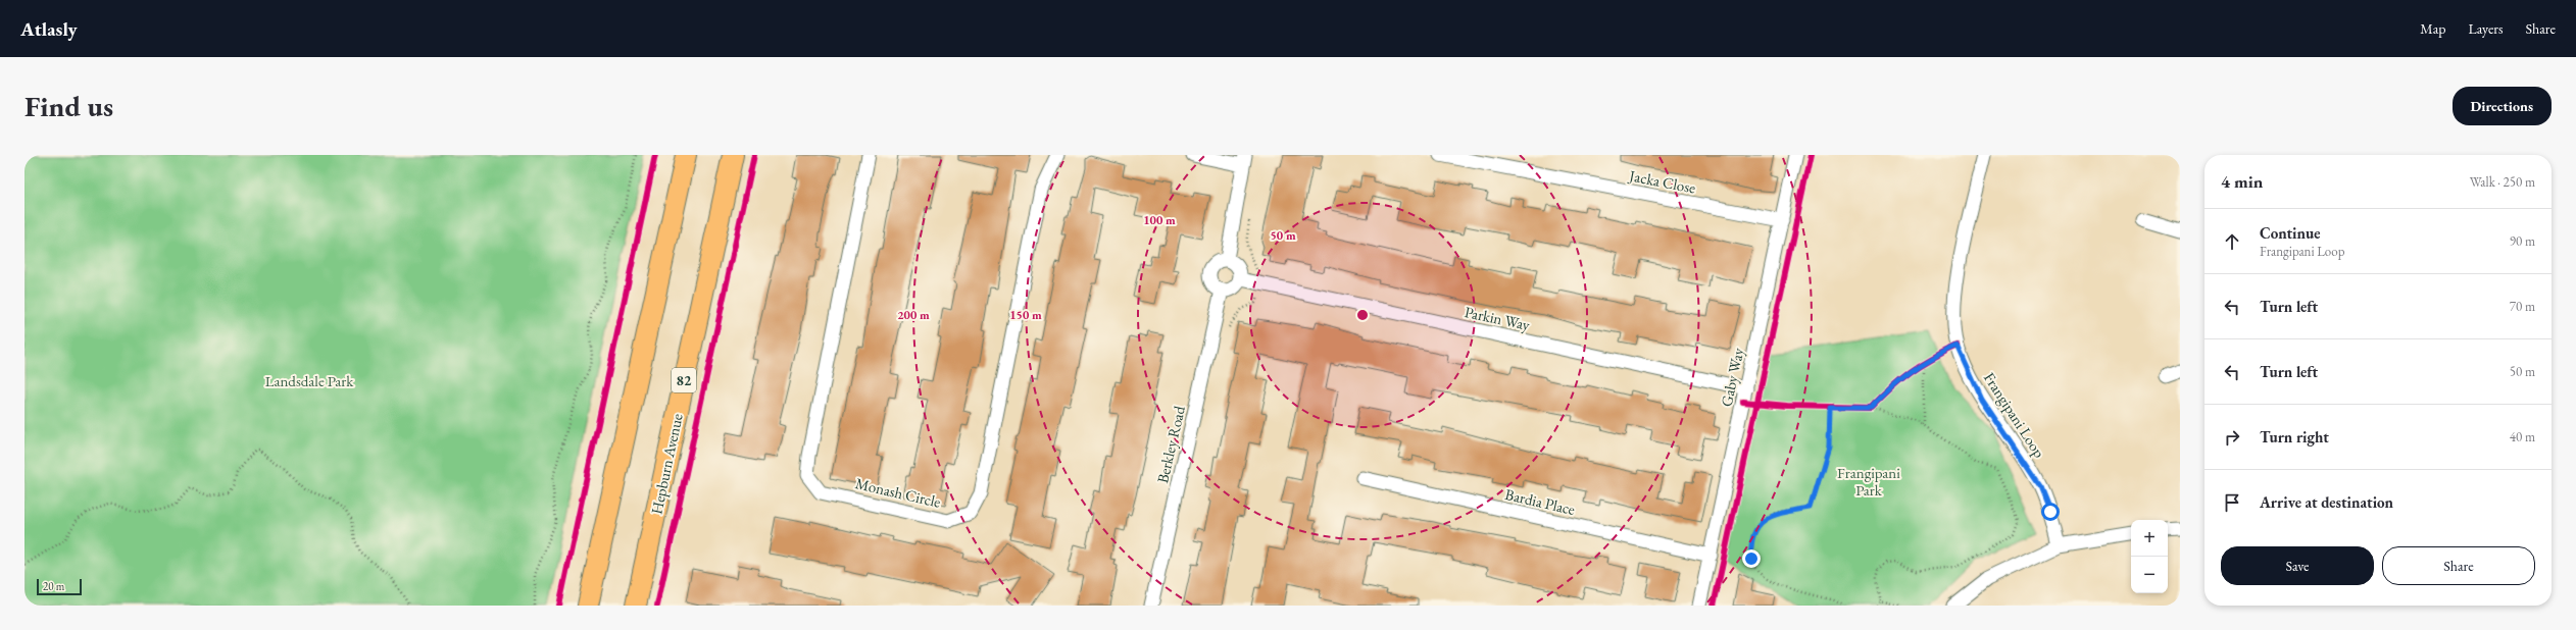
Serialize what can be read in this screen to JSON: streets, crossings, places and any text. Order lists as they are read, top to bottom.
{
  "streets": {
    "main road": ["82", "Hepburn Avenue"],
    "street": [
      "Jacka Close",
      "Parkin Way",
      "Gaby Way",
      "Frangipani Loop",
      "Berkley Road",
      "Monash Circle",
      "Bardia Place"
    ]
  },
  "crossings": [
    ["Jacka Close", "Gaby Way"],
    ["Parkin Way", "Gaby Way"],
    ["Parkin Way", "Berkley Road"],
    ["Gaby Way", "Bardia Place"]
  ],
  "parks": ["Landsdale Park", "Frangipani Park"],
  "scale_bar": "20 m",
  "page": {
    "header": "Atlasly",
    "nav": ["Map", "Layers", "Share"],
    "buttons": [
      "Directions",
      ["Save", "Share"]
    ],
    "title": "Find us",
    "heading": ["4 min", "Walk · 250 m"],
    "list": [
      ["Continue", "Frangipani Loop", "90 m"],
      ["Turn left", "70 m"],
      ["Turn left", "50 m"],
      ["Turn right", "40 m"],
      "Arrive at destination"
    ],
    "map_buttons": ["+", "−"],
    "scale": "20 m"
  },
  "rings": [
    "100 m",
    "50 m",
    "150 m",
    "200 m"
  ]
}
